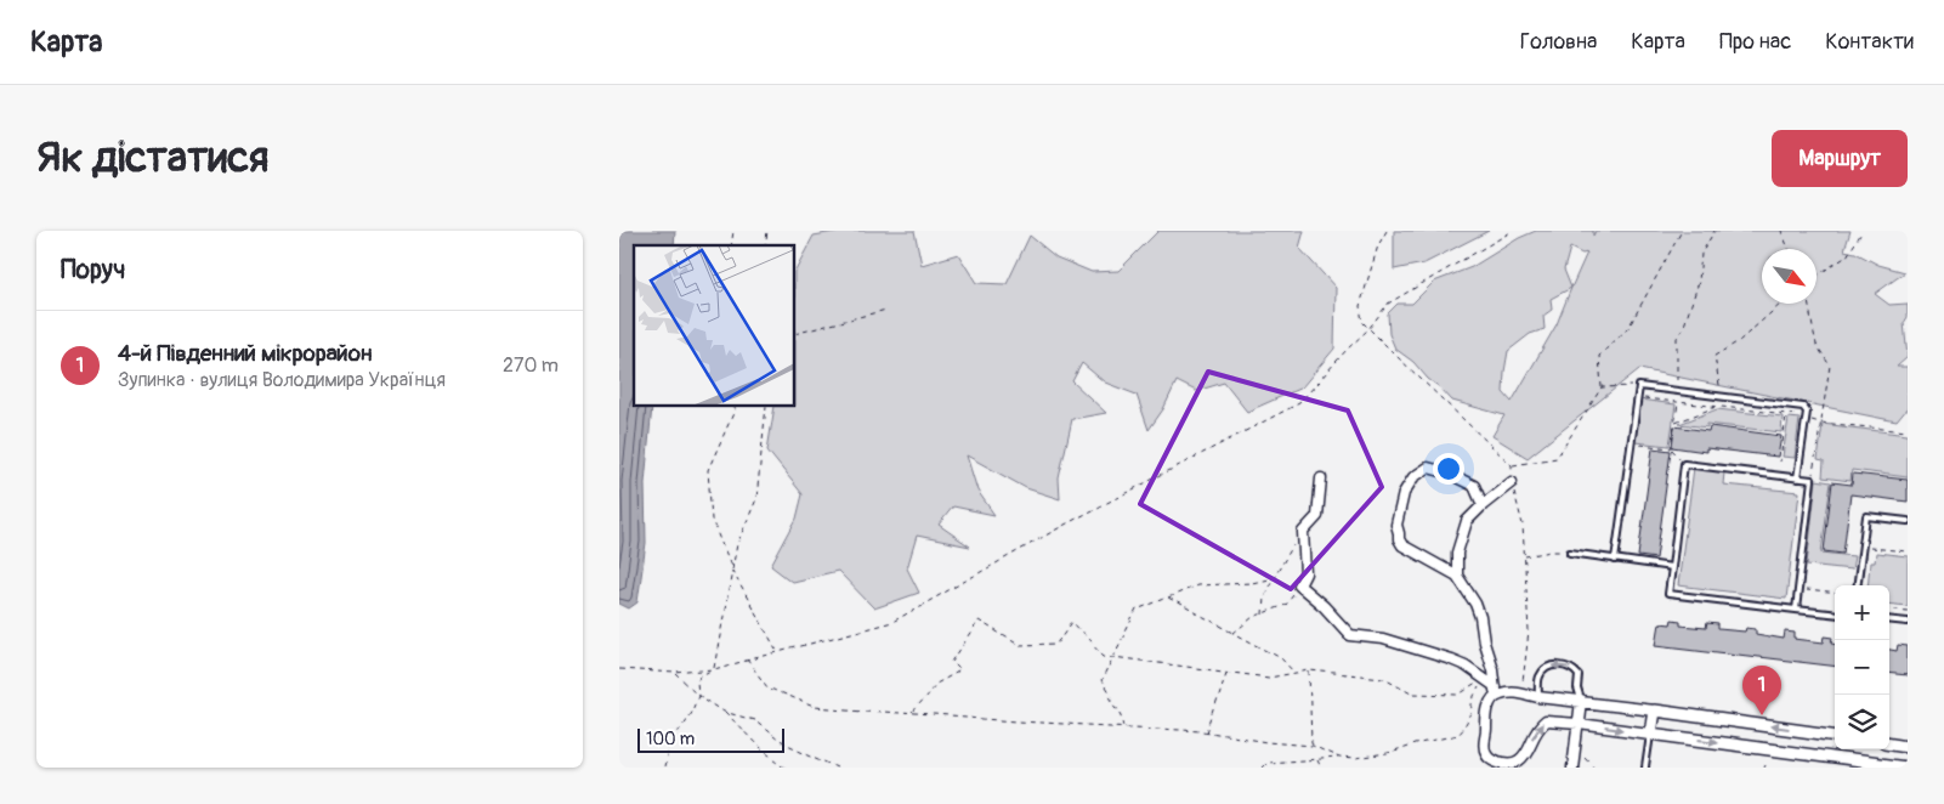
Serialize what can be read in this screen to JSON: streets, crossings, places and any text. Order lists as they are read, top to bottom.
{
  "scale_bar": "100 m",
  "north": "bottom right",
  "page": {
    "header": "Карта",
    "nav": [
      "Головна",
      "Карта",
      "Про нас",
      "Контакти"
    ],
    "buttons": "Маршрут",
    "title": "Як дістатися",
    "heading": "Поруч",
    "list": [
      {
        "mark": "1",
        "name": "4-й Південний мікрорайон",
        "note": "Зупинка · вулиця Володимира Українця",
        "value": "270 m"
      }
    ],
    "map_buttons": ["+", "−"],
    "pins": "1",
    "scale": "100 m"
  }
}
